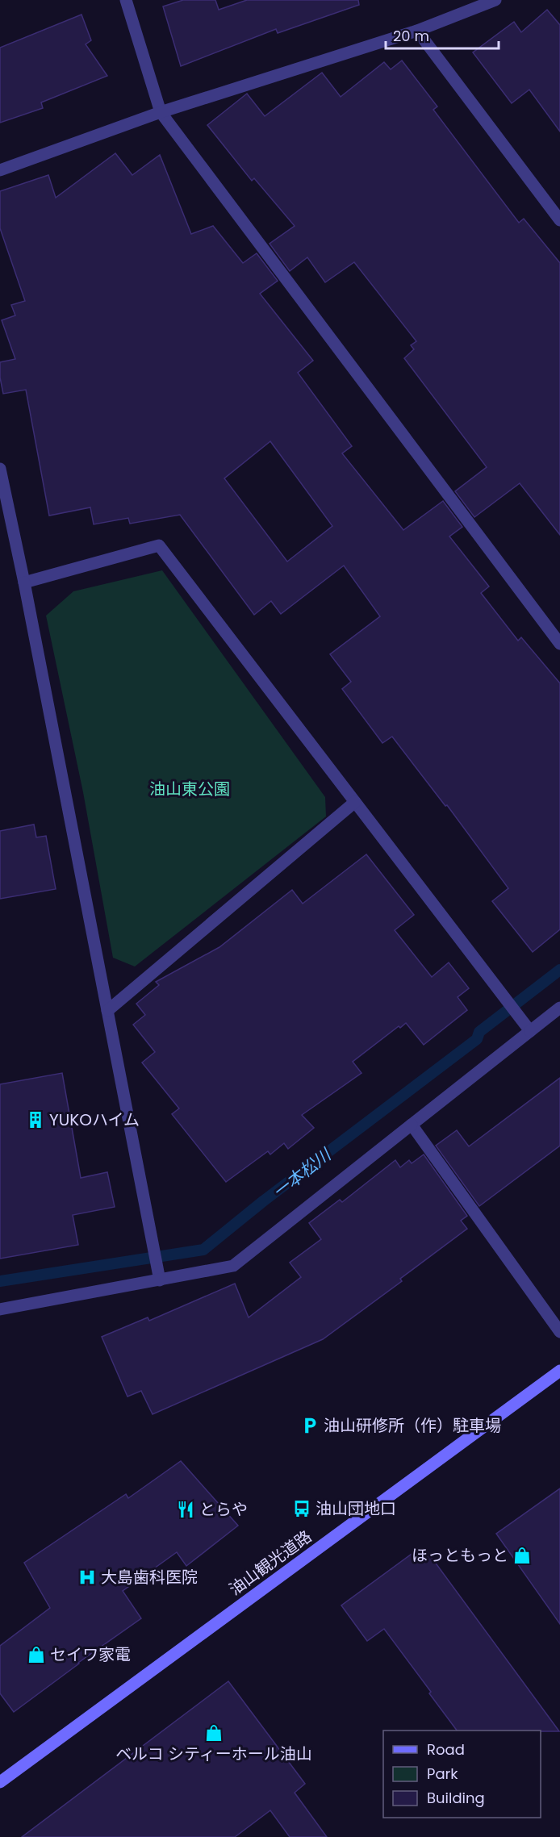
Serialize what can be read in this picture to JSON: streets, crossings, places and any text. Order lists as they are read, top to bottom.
{
  "streets": {
    "main road": ["油山観光道路"]
  },
  "water": ["一本松川"],
  "parks": ["油山東公園"],
  "places": {
    "building": ["YUKOハイム"],
    "parking": ["油山研修所（作）駐車場"],
    "bus stop": ["油山団地口"],
    "restaurant": ["とらや"],
    "shop": ["ほっともっと", "セイワ家電", "ベルコ シティーホール油山"],
    "hospital": ["大島歯科医院"]
  },
  "legend": ["Road", "Park", "Building"],
  "scale_bar": "20 m"
}
